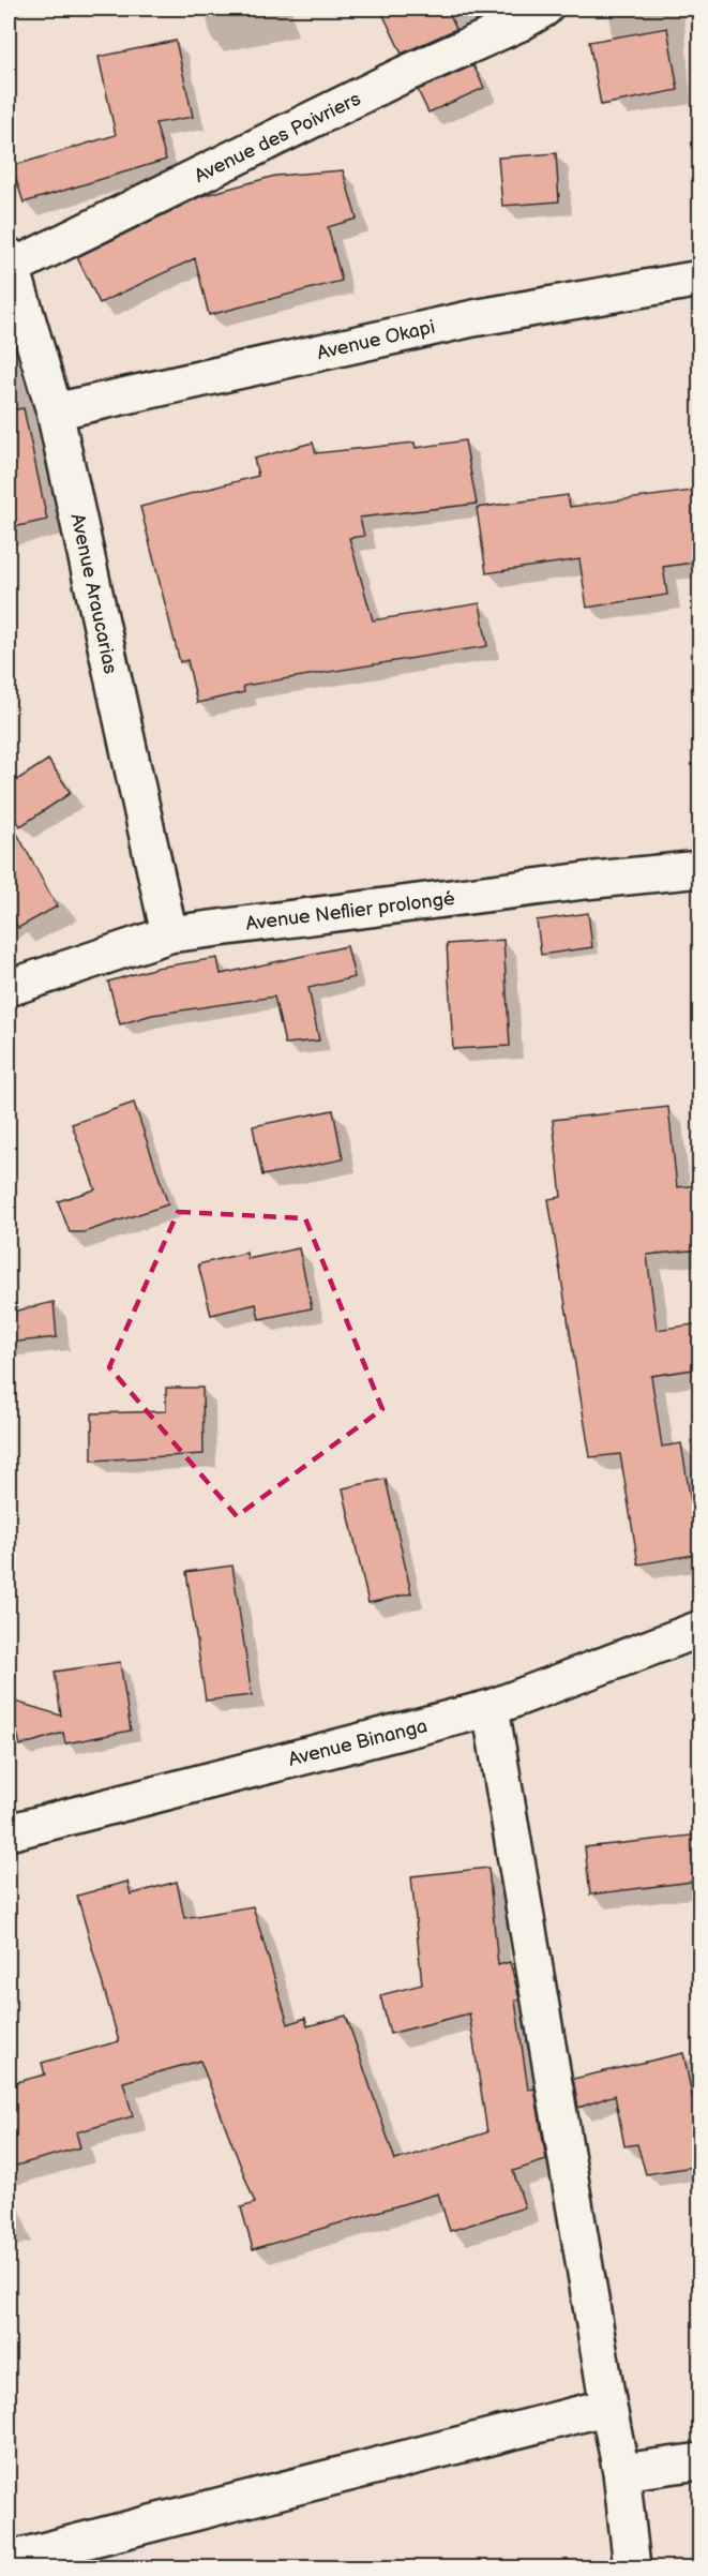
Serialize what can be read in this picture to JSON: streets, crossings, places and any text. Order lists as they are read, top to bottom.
{
  "streets": {
    "street": [
      "Avenue des Poivriers",
      "Avenue Okapi",
      "Avenue Araucarias",
      "Avenue Neflier prolongé",
      "Avenue Binanga"
    ]
  },
  "crossings": [
    ["Avenue des Poivriers", "Avenue Araucarias"],
    ["Avenue Okapi", "Avenue Araucarias"],
    ["Avenue Araucarias", "Avenue Neflier prolongé"]
  ]
}
